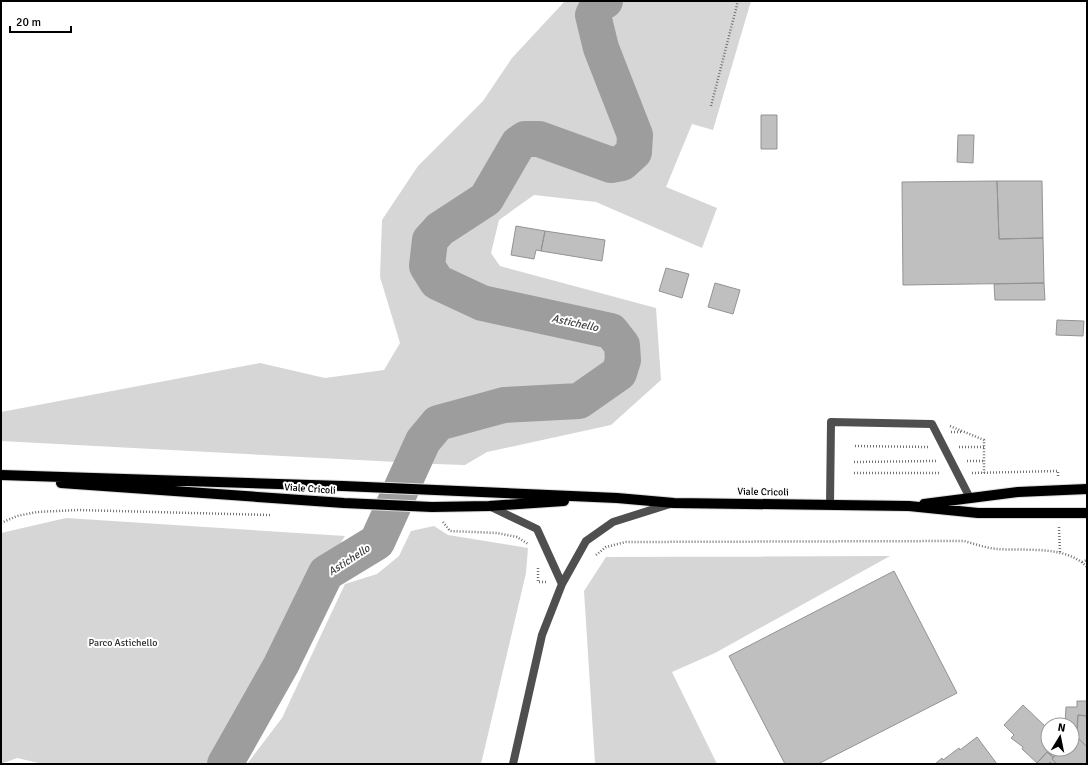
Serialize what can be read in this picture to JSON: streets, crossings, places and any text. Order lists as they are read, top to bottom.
{
  "streets": {
    "main road": ["Viale Cricoli"]
  },
  "water": ["Astichello"],
  "parks": ["Parco Astichello"],
  "scale_bar": "20 m",
  "north": "top"
}
